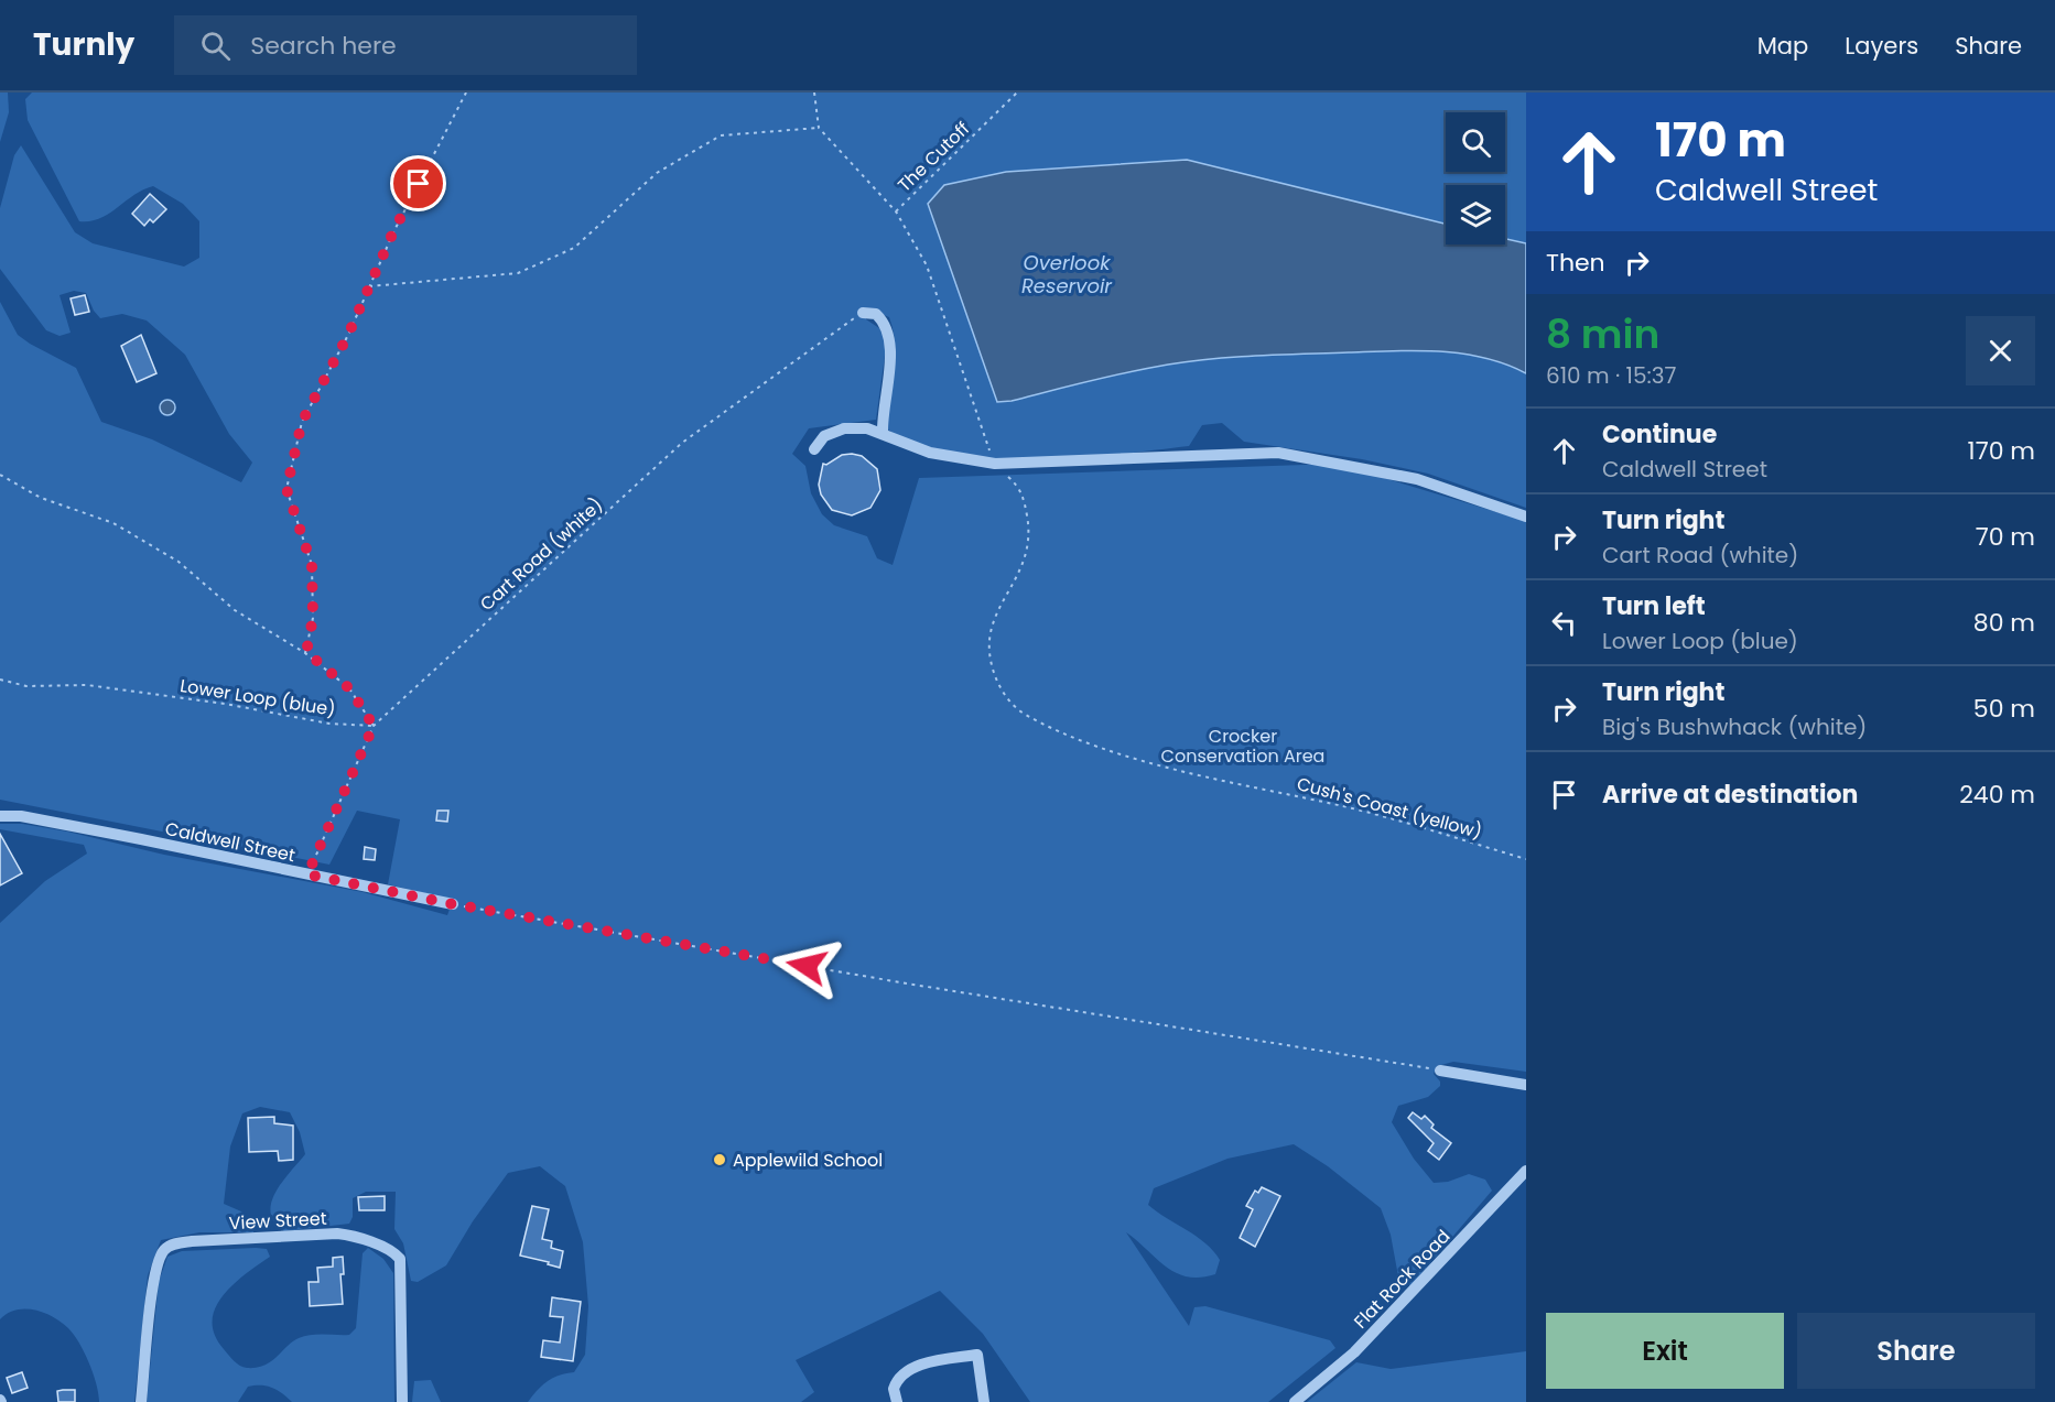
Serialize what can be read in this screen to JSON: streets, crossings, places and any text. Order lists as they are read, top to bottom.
{
  "streets": {
    "street": ["Caldwell Street", "View Street", "Flat Rock Road"],
    "path": [
      "The Cutoff",
      "Cart Road (white)",
      "Lower Loop (blue)",
      "Cush's Coast (yellow)"
    ]
  },
  "crossings": [
    ["Cart Road (white)", "Lower Loop (blue)"],
    ["Cart Road (white)", "Caldwell Street"]
  ],
  "water": ["Overlook Reservoir"],
  "parks": ["Crocker Conservation Area"],
  "places": ["Applewild School"],
  "page": {
    "header": "Turnly",
    "search": "Search here",
    "nav": ["Map", "Layers", "Share"],
    "turn": ["170 m", "Caldwell Street"],
    "then": "Then",
    "heading": ["8 min", "610 m · 15:37"],
    "list": [
      {
        "name": "Continue",
        "note": "Caldwell Street",
        "value": "170 m"
      },
      {
        "name": "Turn right",
        "note": "Cart Road (white)",
        "value": "70 m"
      },
      {
        "name": "Turn left",
        "note": "Lower Loop (blue)",
        "value": "80 m"
      },
      {
        "name": "Turn right",
        "note": "Big's Bushwhack (white)",
        "value": "50 m"
      },
      {
        "name": "Arrive at destination",
        "value": "240 m"
      }
    ],
    "buttons": ["Exit", "Share"]
  }
}
